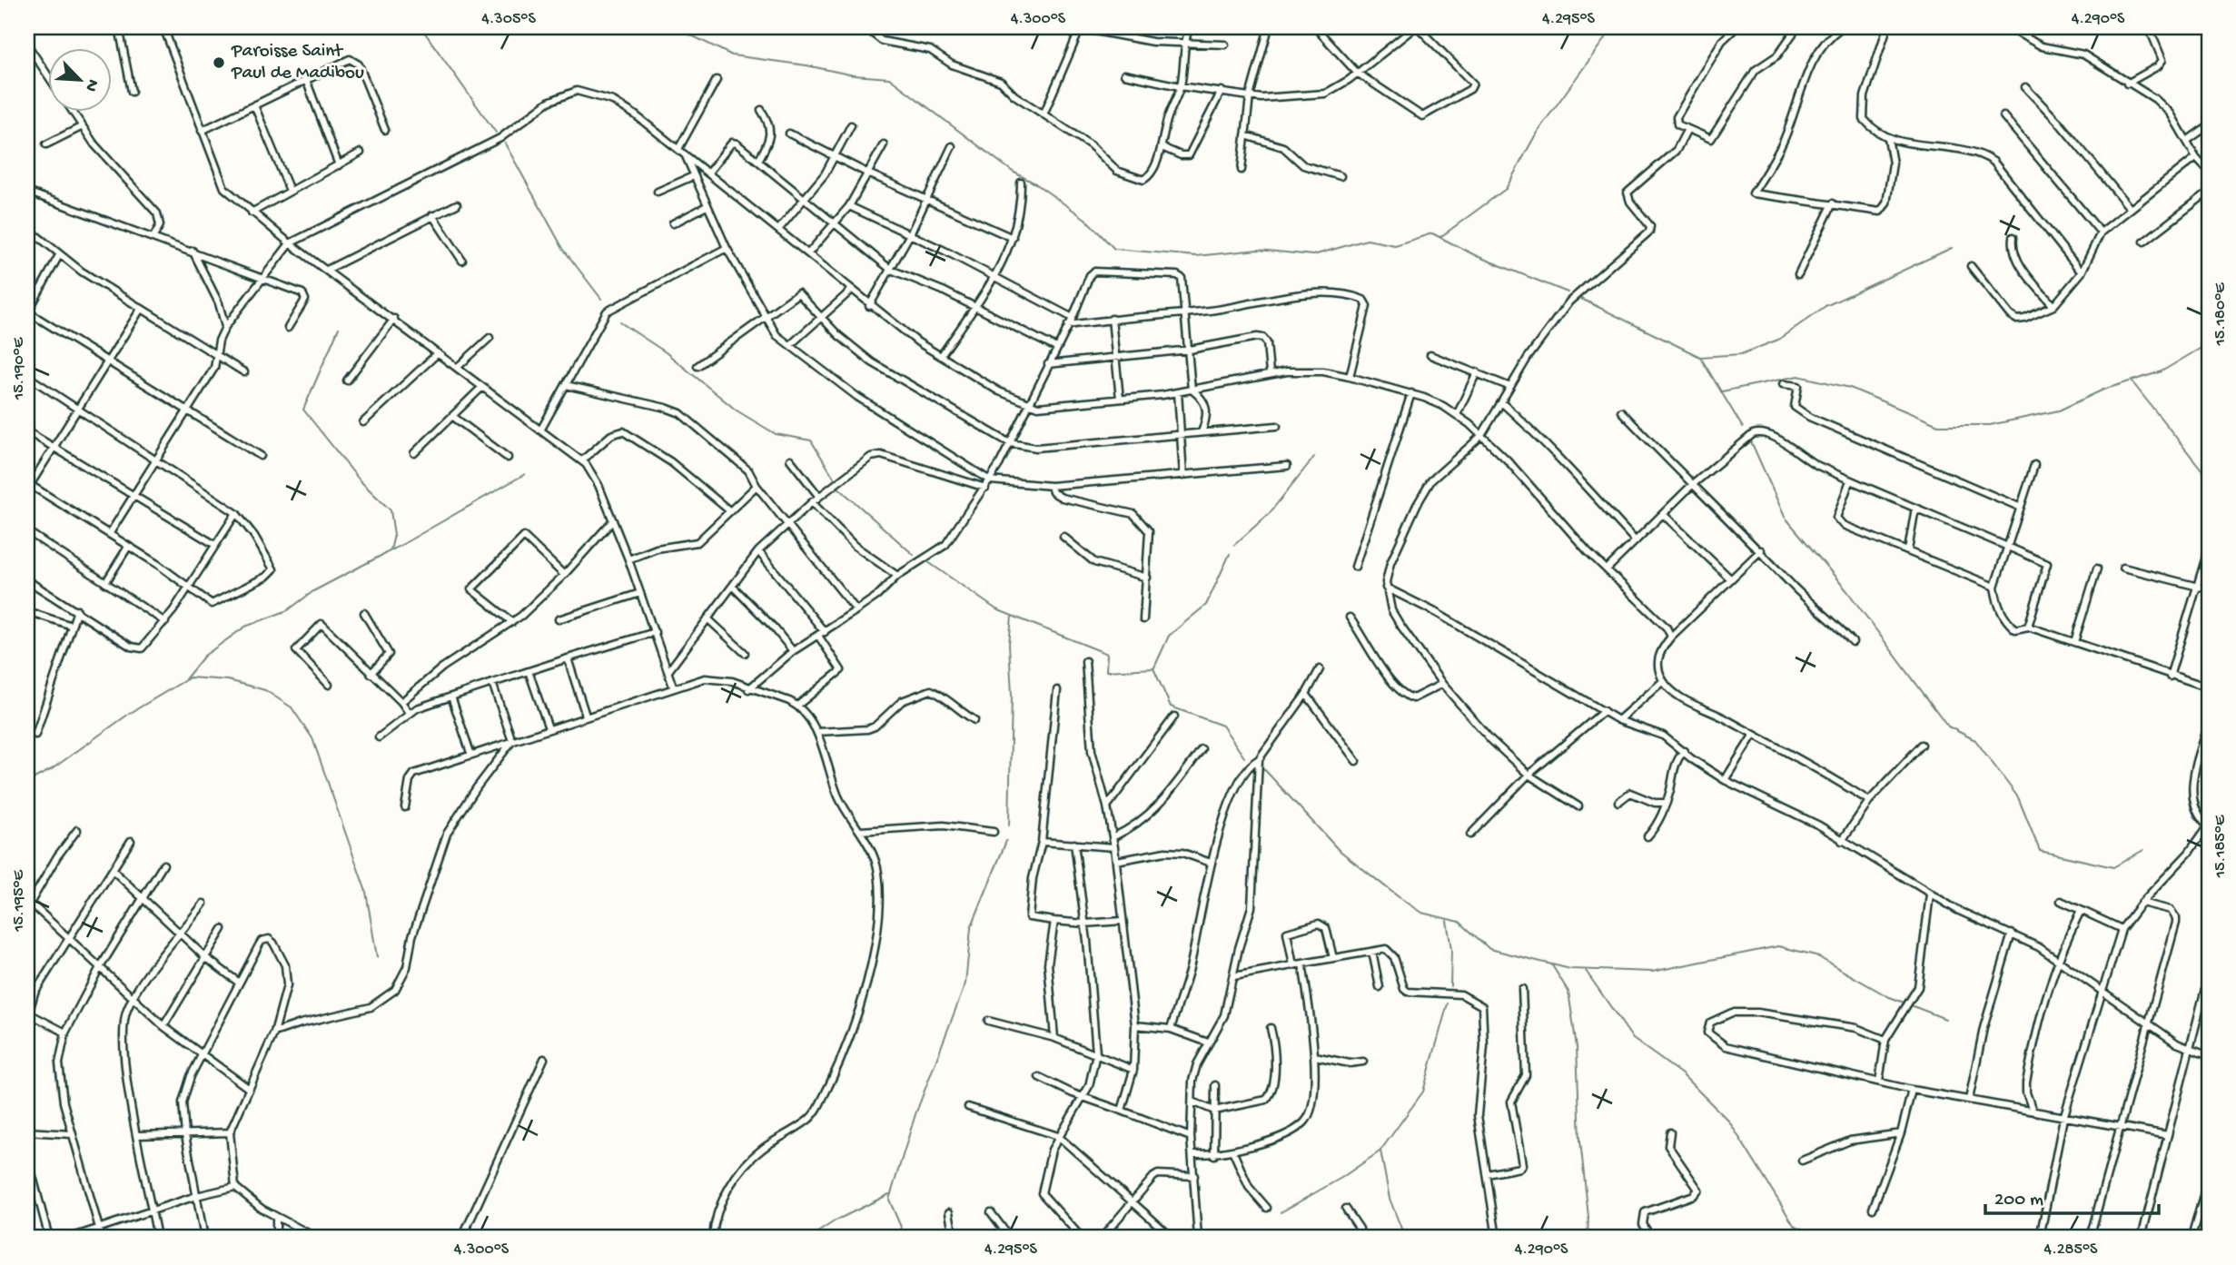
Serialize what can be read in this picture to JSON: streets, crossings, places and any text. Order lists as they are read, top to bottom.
{
  "places": ["Paroisse Saint Paul de Madibou"],
  "scale_bar": "200 m",
  "north": "bottom right",
  "coordinates": [
    "4.305°S",
    "4.300°S",
    "4.295°S",
    "4.290°S",
    "15.180°E",
    "15.190°E",
    "15.185°E",
    "15.195°E",
    "4.285°S"
  ]
}
